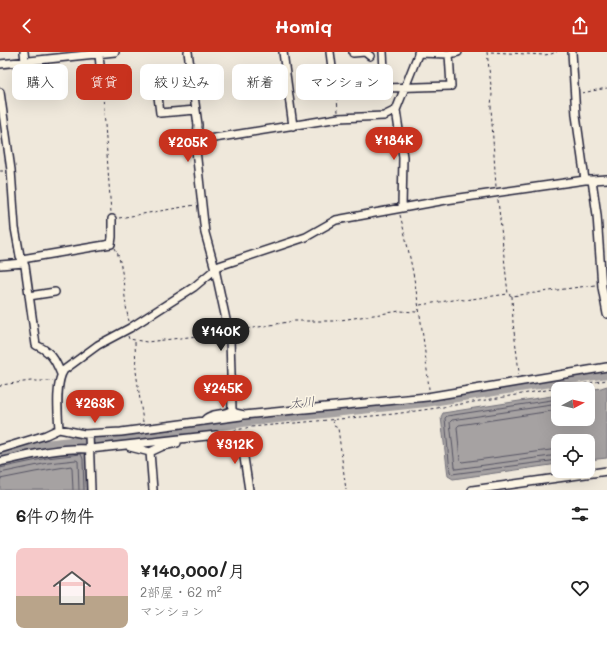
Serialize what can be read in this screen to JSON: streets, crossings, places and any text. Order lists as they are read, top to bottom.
{
  "water": ["大川"],
  "north": "right",
  "page": {
    "header": "Homiq",
    "chip": [
      "購入",
      "賃貸",
      "絞り込み",
      "新着",
      "マンション"
    ],
    "price": [
      "¥184K",
      "¥205K",
      "¥140K",
      "¥245K",
      "¥263K",
      "¥312K"
    ],
    "heading": "6件の物件",
    "list": [
      {
        "name": "¥140,000/月",
        "note": "2部屋 · 62 m² · マンション"
      }
    ]
  }
}
